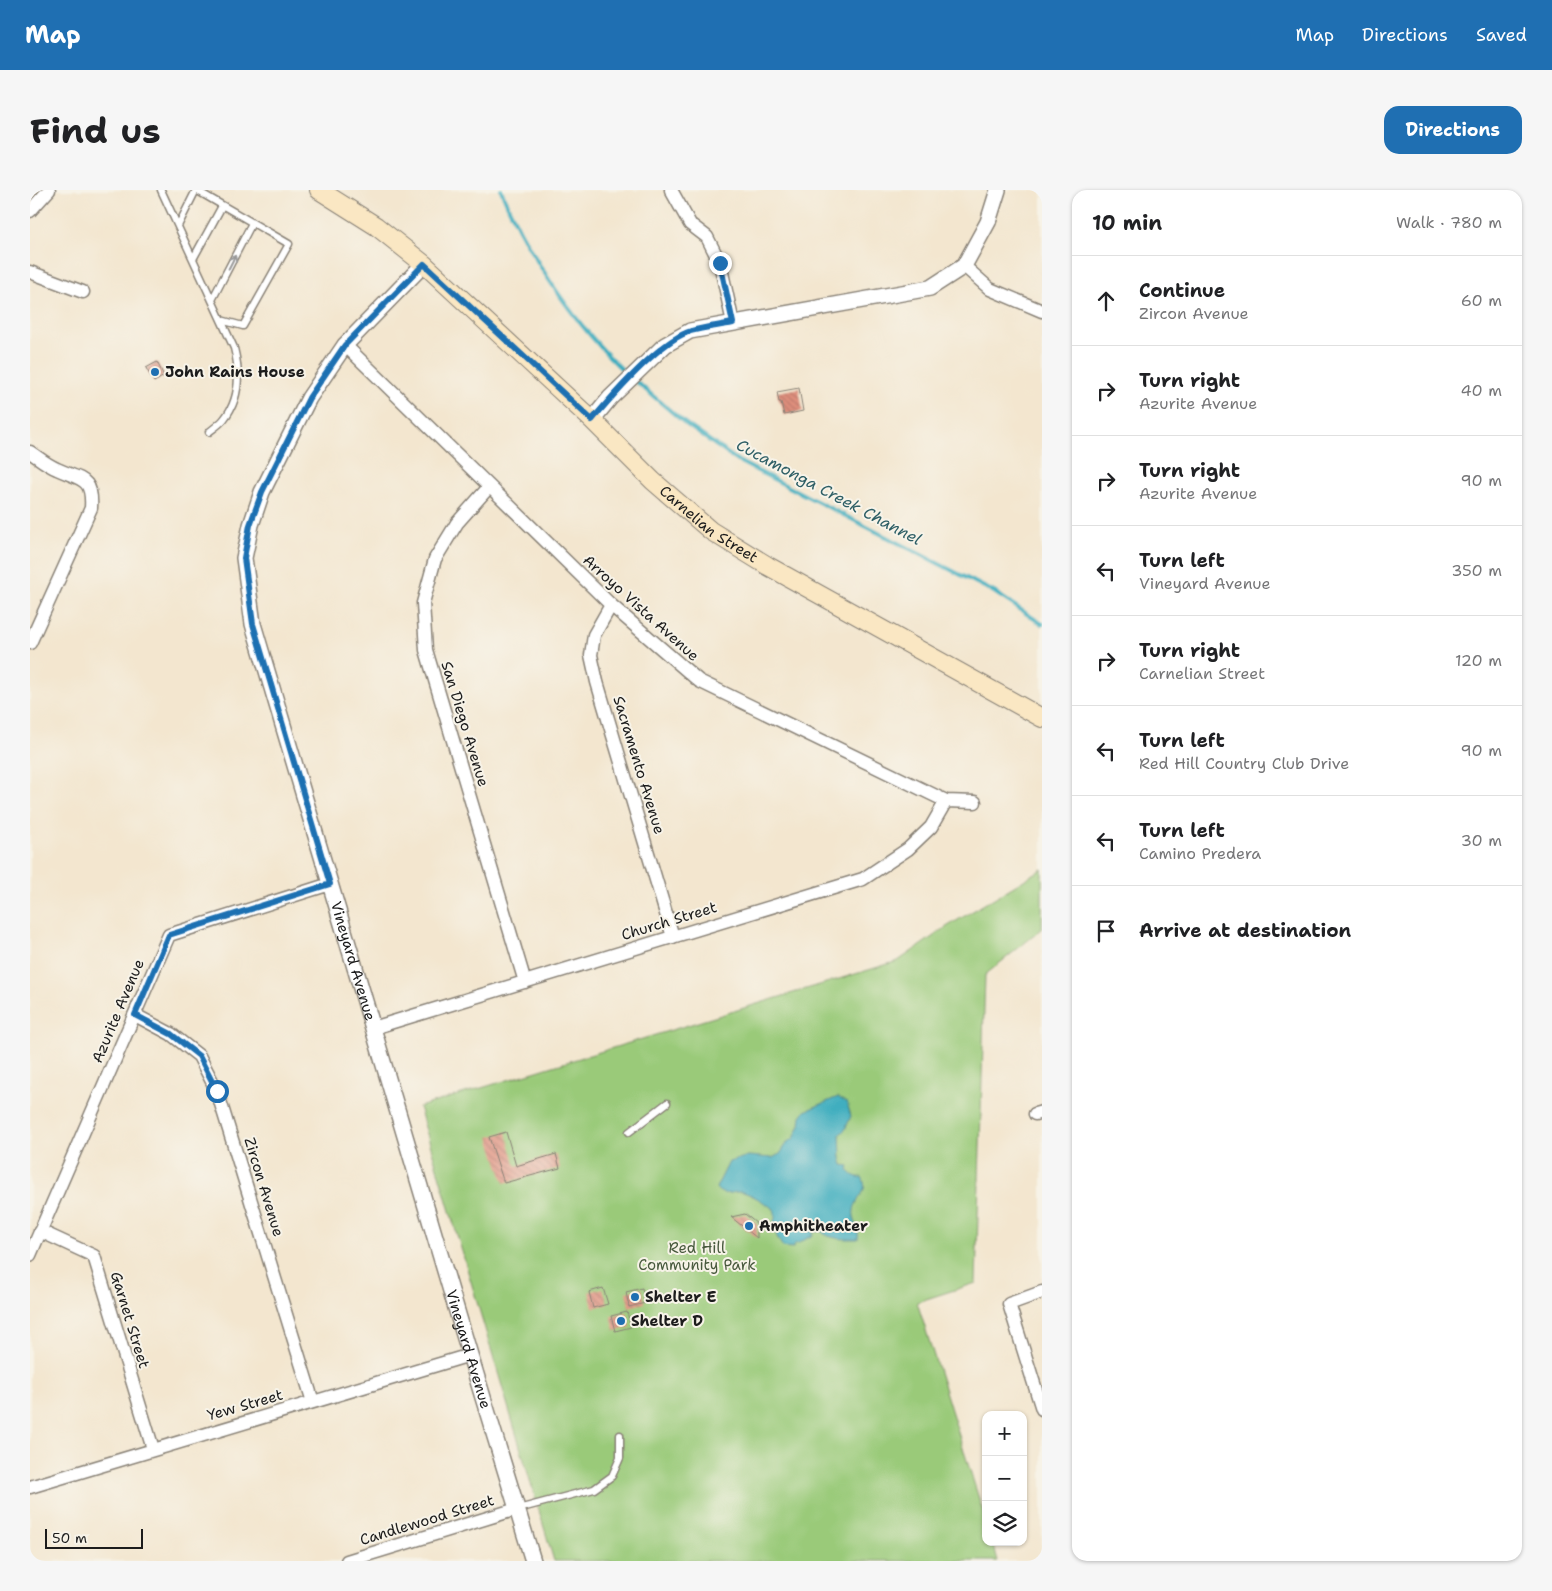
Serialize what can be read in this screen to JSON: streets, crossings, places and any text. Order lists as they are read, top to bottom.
{
  "streets": {
    "main road": ["Carnelian Street"],
    "street": [
      "Arroyo Vista Avenue",
      "San Diego Avenue",
      "Sacramento Avenue",
      "Church Street",
      "Vineyard Avenue",
      "Azurite Avenue",
      "Zircon Avenue",
      "Garnet Street",
      "Yew Street",
      "Candlewood Street"
    ]
  },
  "crossings": [
    ["Carnelian Street", "Vineyard Avenue"],
    ["Arroyo Vista Avenue", "San Diego Avenue"],
    ["Arroyo Vista Avenue", "Sacramento Avenue"],
    ["Arroyo Vista Avenue", "Church Street"],
    ["Arroyo Vista Avenue", "Vineyard Avenue"],
    ["San Diego Avenue", "Church Street"],
    ["Sacramento Avenue", "Church Street"],
    ["Church Street", "Vineyard Avenue"],
    ["Vineyard Avenue", "Azurite Avenue"],
    ["Vineyard Avenue", "Yew Street"],
    ["Vineyard Avenue", "Candlewood Street"],
    ["Azurite Avenue", "Zircon Avenue"],
    ["Azurite Avenue", "Garnet Street"],
    ["Zircon Avenue", "Yew Street"],
    ["Garnet Street", "Yew Street"]
  ],
  "water": ["Cucamonga Creek Channel"],
  "parks": ["Red Hill Community Park"],
  "places": [
    "John Rains House",
    "Amphitheater",
    "Shelter E",
    "Shelter D"
  ],
  "scale_bar": "50 m",
  "page": {
    "header": "Map",
    "nav": ["Map", "Directions", "Saved"],
    "buttons": "Directions",
    "title": "Find us",
    "heading": ["10 min", "Walk · 780 m"],
    "list": [
      ["Continue", "Zircon Avenue", "60 m"],
      ["Turn right", "Azurite Avenue", "40 m"],
      ["Turn right", "Azurite Avenue", "90 m"],
      ["Turn left", "Vineyard Avenue", "350 m"],
      ["Turn right", "Carnelian Street", "120 m"],
      ["Turn left", "Red Hill Country Club Drive", "90 m"],
      ["Turn left", "Camino Predera", "30 m"],
      "Arrive at destination"
    ],
    "map_buttons": ["+", "−"],
    "scale": "50 m"
  }
}
